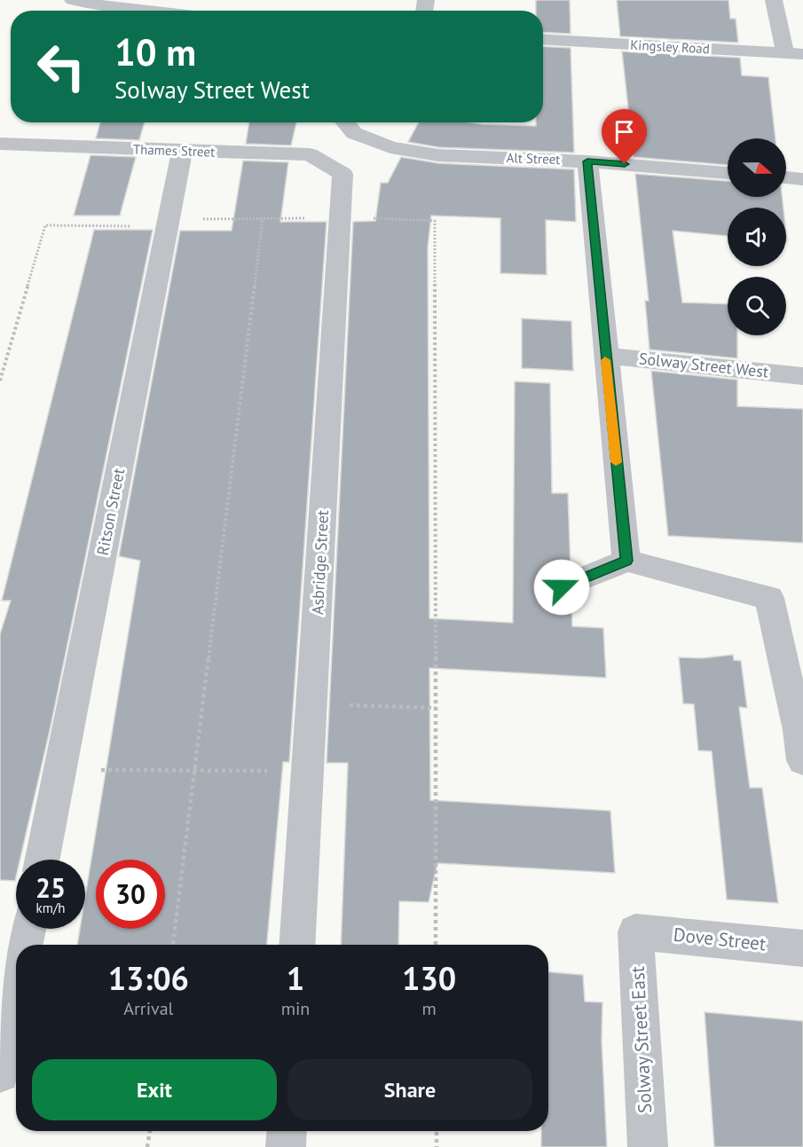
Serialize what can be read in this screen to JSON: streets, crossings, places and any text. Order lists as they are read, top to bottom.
{
  "streets": {
    "street": [
      "Kingsley Road",
      "Thames Street",
      "Alt Street",
      "Solway Street West",
      "Ritson Street",
      "Asbridge Street",
      "Dove Street",
      "Solway Street East"
    ]
  },
  "crossings": [
    ["Thames Street", "Ritson Street"],
    ["Thames Street", "Asbridge Street"],
    ["Dove Street", "Solway Street East"]
  ],
  "north": "right",
  "page": {
    "turn": ["10 m", "Solway Street West"],
    "speed": "25 km/h",
    "limit": "30",
    "eta": [
      "13:06",
      "Arrival",
      "1",
      "min",
      "130",
      "m"
    ],
    "buttons": ["Exit", "Share"]
  }
}
